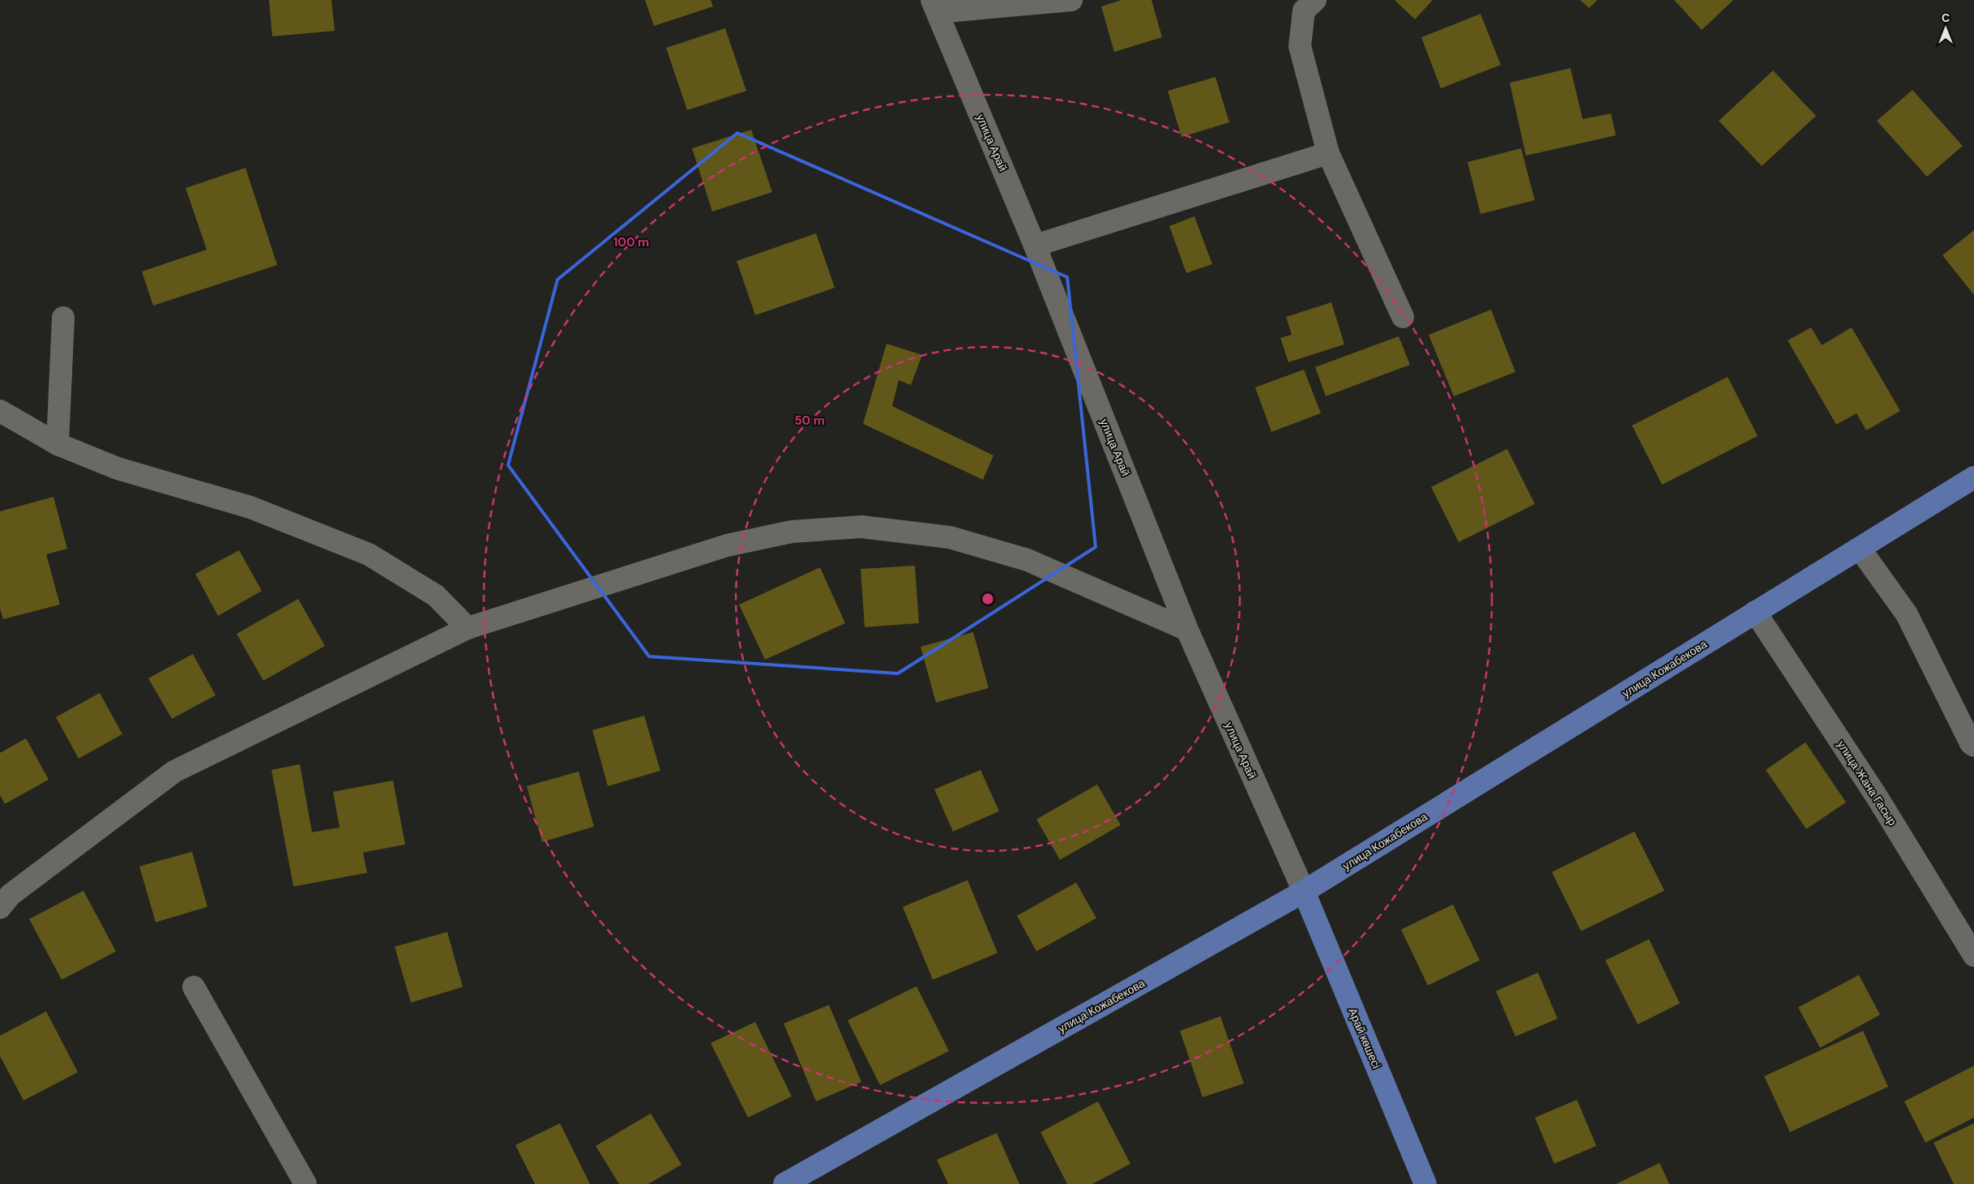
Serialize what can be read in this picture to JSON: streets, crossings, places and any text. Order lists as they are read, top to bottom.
{
  "streets": {
    "main road": ["улица Кожабекова", "Арай көшесі"],
    "street": ["улица Арай", "улица Жана Гасыр"]
  },
  "crossings": [
    ["улица Арай", "улица Кожабекова"],
    ["улица Арай", "Арай көшесі"],
    ["улица Кожабекова", "улица Жана Гасыр"],
    ["улица Кожабекова", "Арай көшесі"]
  ],
  "north": "top",
  "rings": ["100 m", "50 m"]
}
